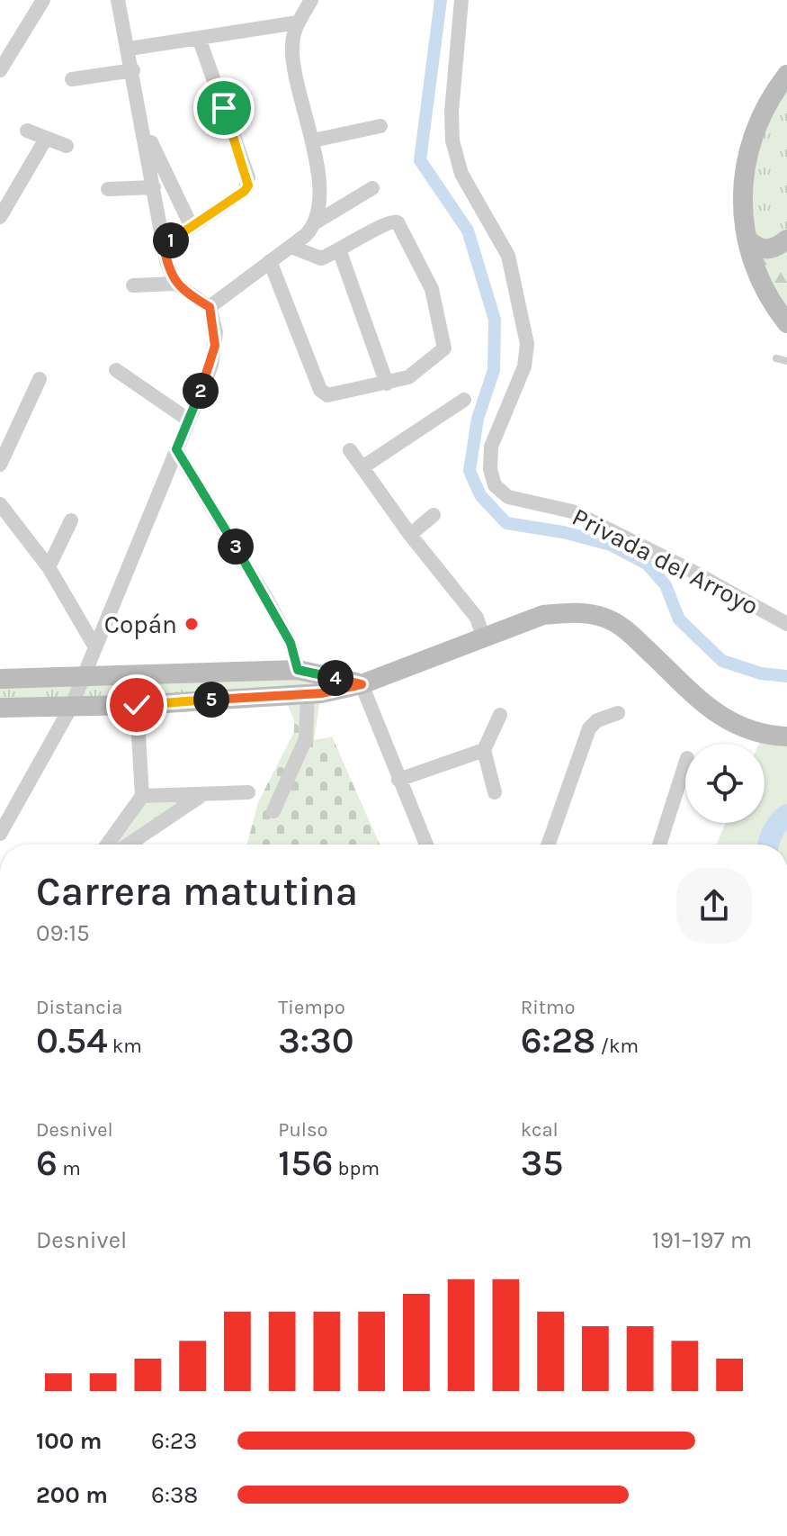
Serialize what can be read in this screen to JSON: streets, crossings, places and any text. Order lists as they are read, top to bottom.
{
  "streets": {
    "street": ["Privada del Arroyo"]
  },
  "places": ["Copán"],
  "page": {
    "pins": [
      "1",
      "2",
      "3",
      "4",
      "5"
    ],
    "heading": ["Carrera matutina", "09:15"],
    "stats": [
      ["Distancia", "0.54 km"],
      ["Tiempo", "3:30"],
      ["Ritmo", "6:28 /km"],
      ["Desnivel", "6 m"],
      ["Pulso", "156 bpm"],
      ["kcal", "35"]
    ],
    "chart": ["Desnivel", "191–197 m"],
    "list": [
      {
        "name": "100 m",
        "note": "6:23"
      },
      {
        "name": "200 m",
        "note": "6:38"
      }
    ]
  }
}
